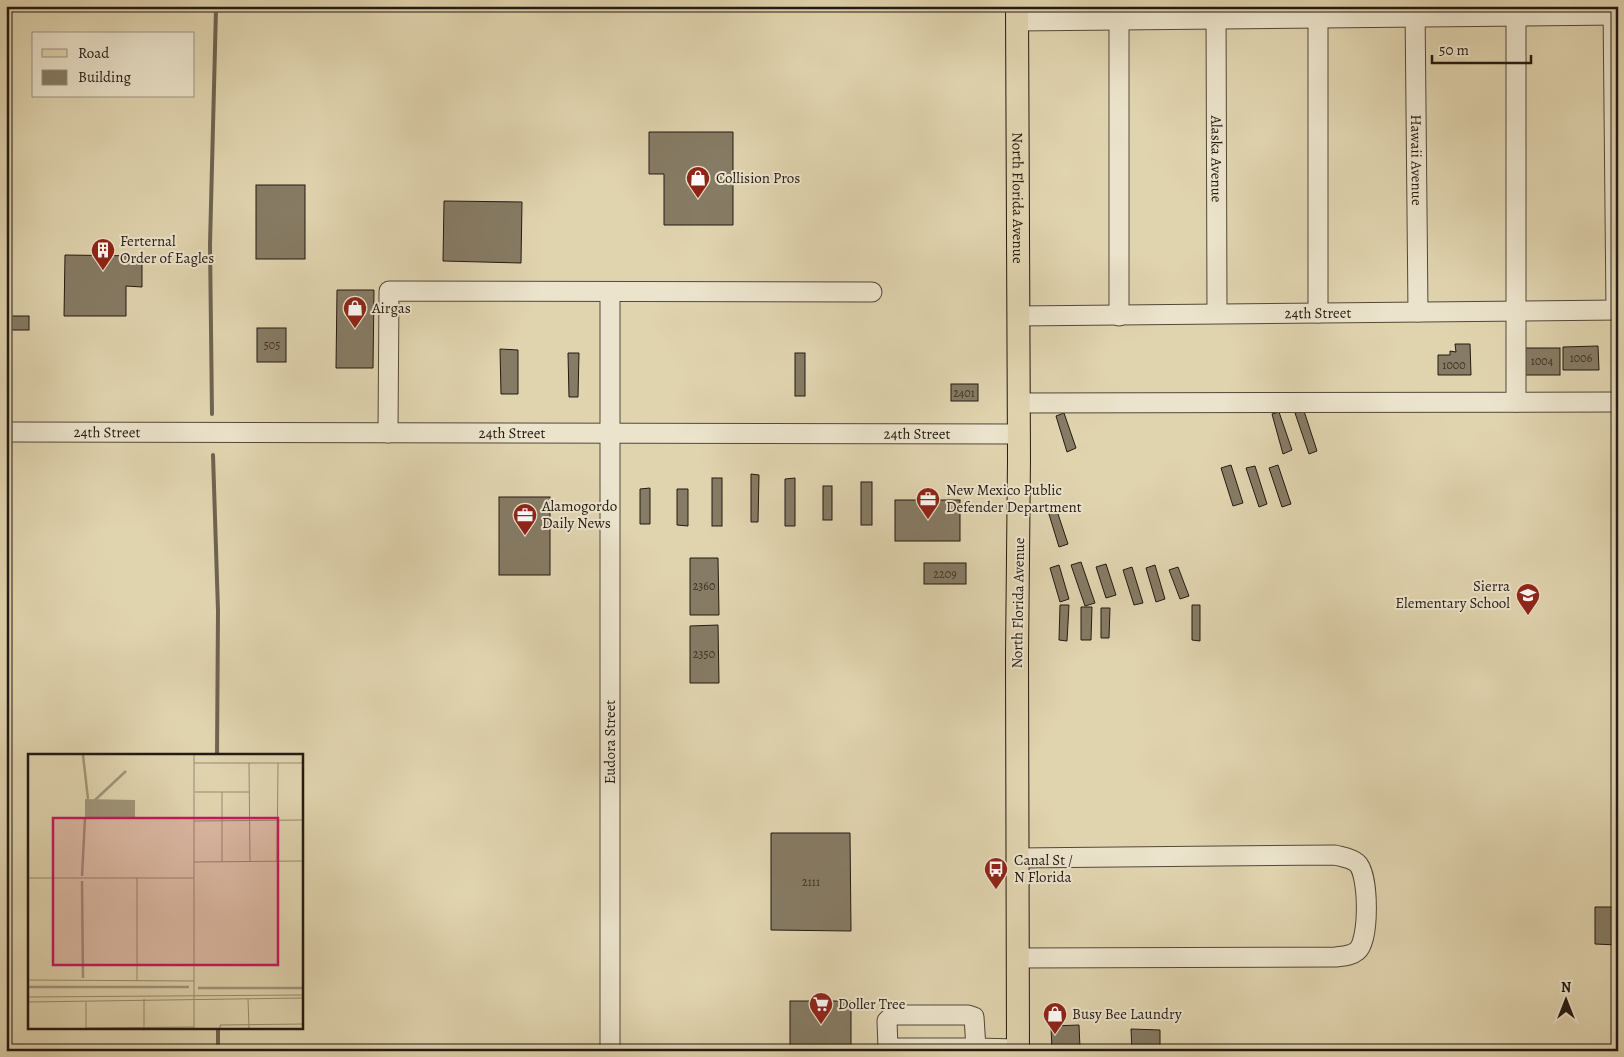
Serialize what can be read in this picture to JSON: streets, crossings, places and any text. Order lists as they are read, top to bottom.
{
  "streets": {
    "main road": ["North Florida Avenue"],
    "street": [
      "Hawaii Avenue",
      "Alaska Avenue",
      "24th Street",
      "Eudora Street"
    ]
  },
  "crossings": [
    ["Hawaii Avenue", "24th Street"],
    ["Alaska Avenue", "24th Street"],
    ["North Florida Avenue", "24th Street"],
    ["24th Street", "Eudora Street"]
  ],
  "places": {
    "shop": ["Collision Pros", "Airgas", "Busy Bee Laundry"],
    "building": ["Ferternal Order of Eagles"],
    "office": ["New Mexico Public Defender Department", "Alamogordo Daily News"],
    "school or university": ["Sierra Elementary School"],
    "bus stop": ["Canal St / N Florida"],
    "supermarket": ["Doller Tree"]
  },
  "house_numbers": [
    "505",
    "1006",
    "1004",
    "1000",
    "2401",
    "2209",
    "2360",
    "2350",
    "2111"
  ],
  "legend": ["Road", "Building"],
  "scale_bar": "50 m",
  "north": "top"
}
